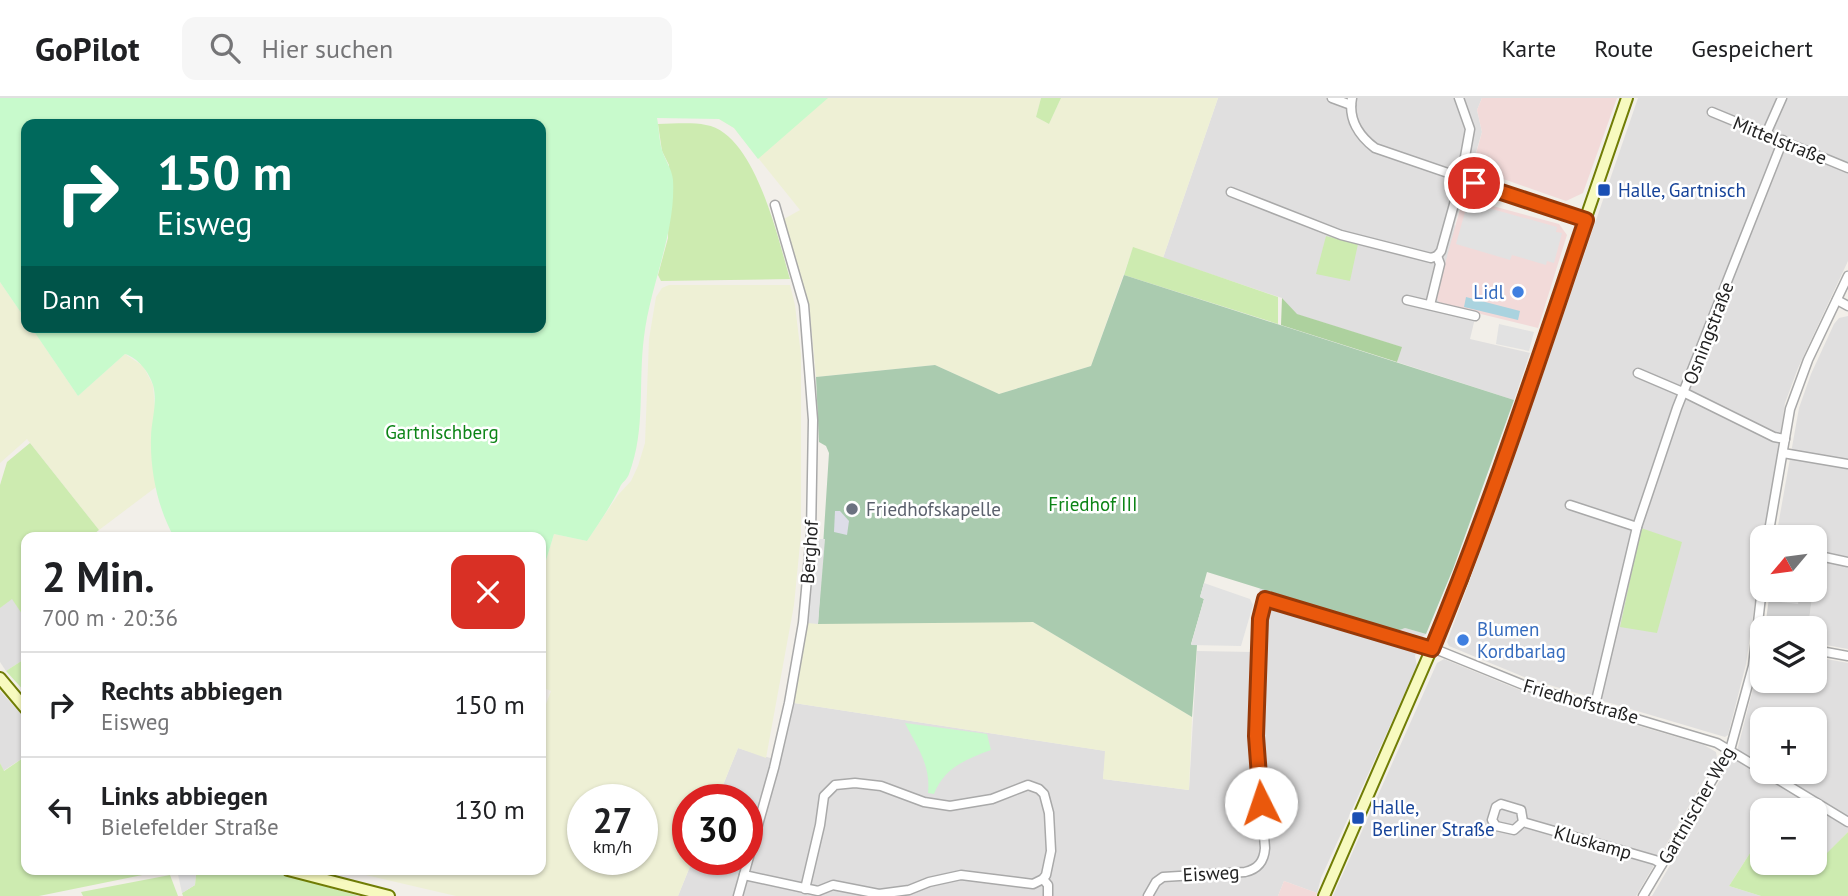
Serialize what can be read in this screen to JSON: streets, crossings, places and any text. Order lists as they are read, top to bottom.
{
  "streets": {
    "street": [
      "Mittelstraße",
      "Osningstraße",
      "Berghof",
      "Friedhofstraße",
      "Gartnischer Weg",
      "Kluskamp",
      "Eisweg"
    ]
  },
  "crossings": [
    ["Mittelstraße", "Osningstraße"],
    ["Osningstraße", "Friedhofstraße"],
    ["Friedhofstraße", "Gartnischer Weg"],
    ["Friedhofstraße", "Eisweg"],
    ["Gartnischer Weg", "Kluskamp"]
  ],
  "parks": ["Gartnischberg", "Friedhof III"],
  "places": {
    "transit": ["Halle, Gartnisch", "Halle, Berliner Straße"],
    "other": ["Lidl", "Friedhofskapelle", "Blumen Kordbarlag"]
  },
  "north": "bottom left",
  "page": {
    "header": "GoPilot",
    "search": "Hier suchen",
    "nav": ["Karte", "Route", "Gespeichert"],
    "turn": ["150 m", "Eisweg"],
    "then": "Dann",
    "map_buttons": ["+", "−"],
    "heading": ["2 Min.", "700 m · 20:36"],
    "list": [
      {
        "name": "Rechts abbiegen",
        "note": "Eisweg",
        "value": "150 m"
      },
      {
        "name": "Links abbiegen",
        "note": "Bielefelder Straße",
        "value": "130 m"
      }
    ],
    "speed": "27 km/h",
    "limit": "30"
  }
}
